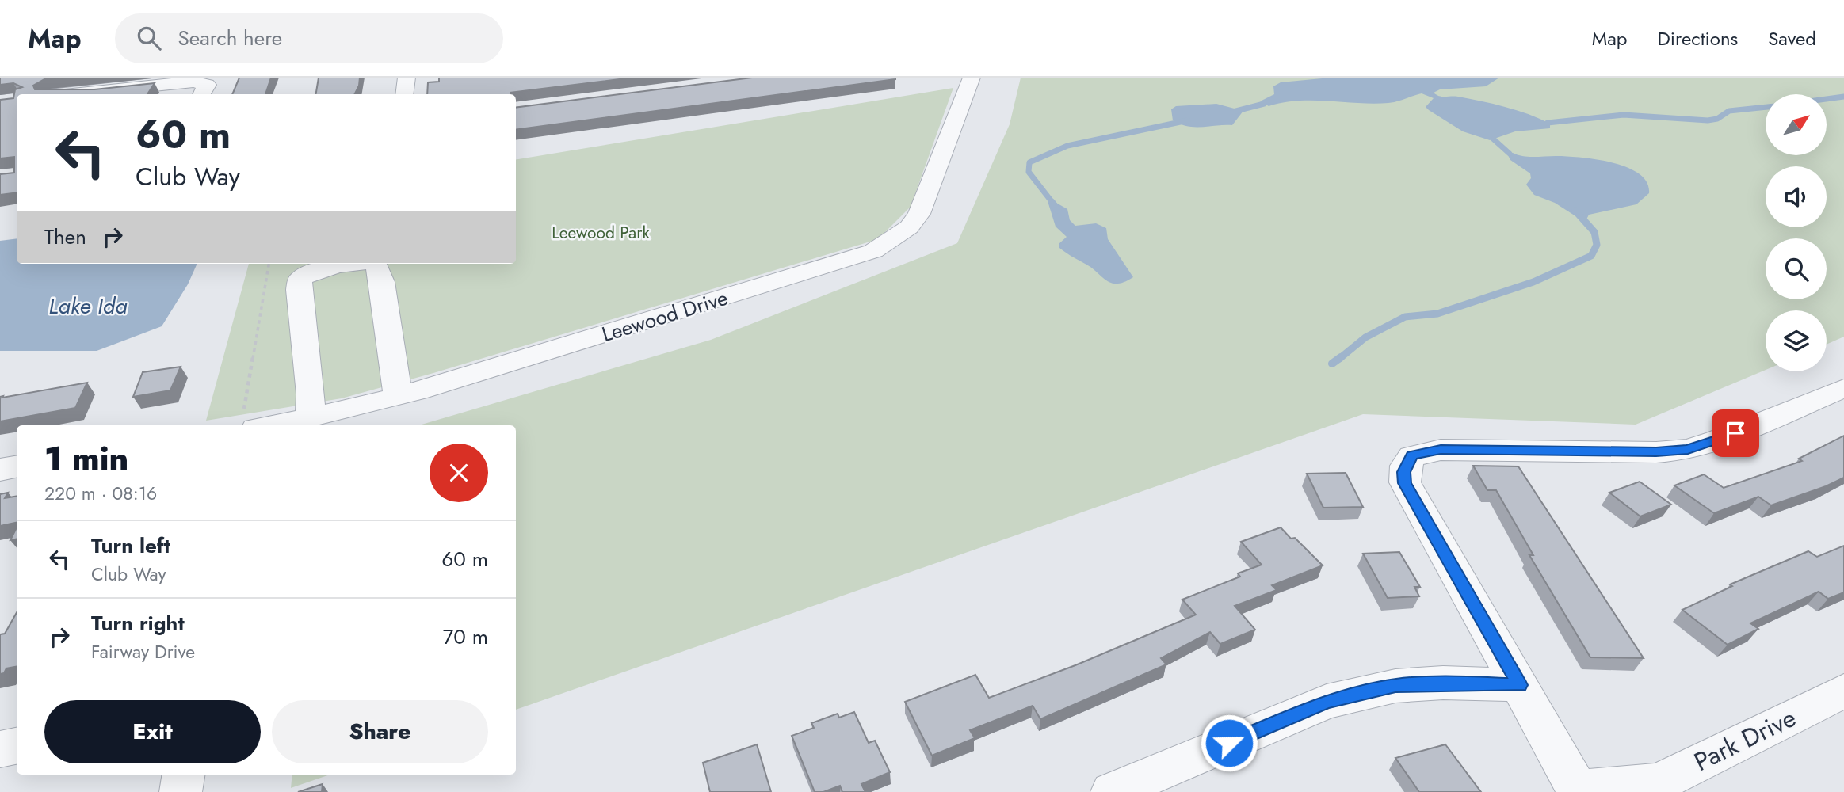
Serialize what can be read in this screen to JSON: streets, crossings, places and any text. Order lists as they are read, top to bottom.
{
  "streets": {
    "street": ["Leewood Drive", "Park Drive"]
  },
  "water": ["Lake Ida"],
  "parks": ["Leewood Park"],
  "north": "top right",
  "page": {
    "header": "Map",
    "search": "Search here",
    "nav": ["Map", "Directions", "Saved"],
    "turn": ["60 m", "Club Way"],
    "then": "Then",
    "heading": ["1 min", "220 m · 08:16"],
    "list": [
      {
        "name": "Turn left",
        "note": "Club Way",
        "value": "60 m"
      },
      {
        "name": "Turn right",
        "note": "Fairway Drive",
        "value": "70 m"
      }
    ],
    "buttons": ["Exit", "Share"]
  }
}
